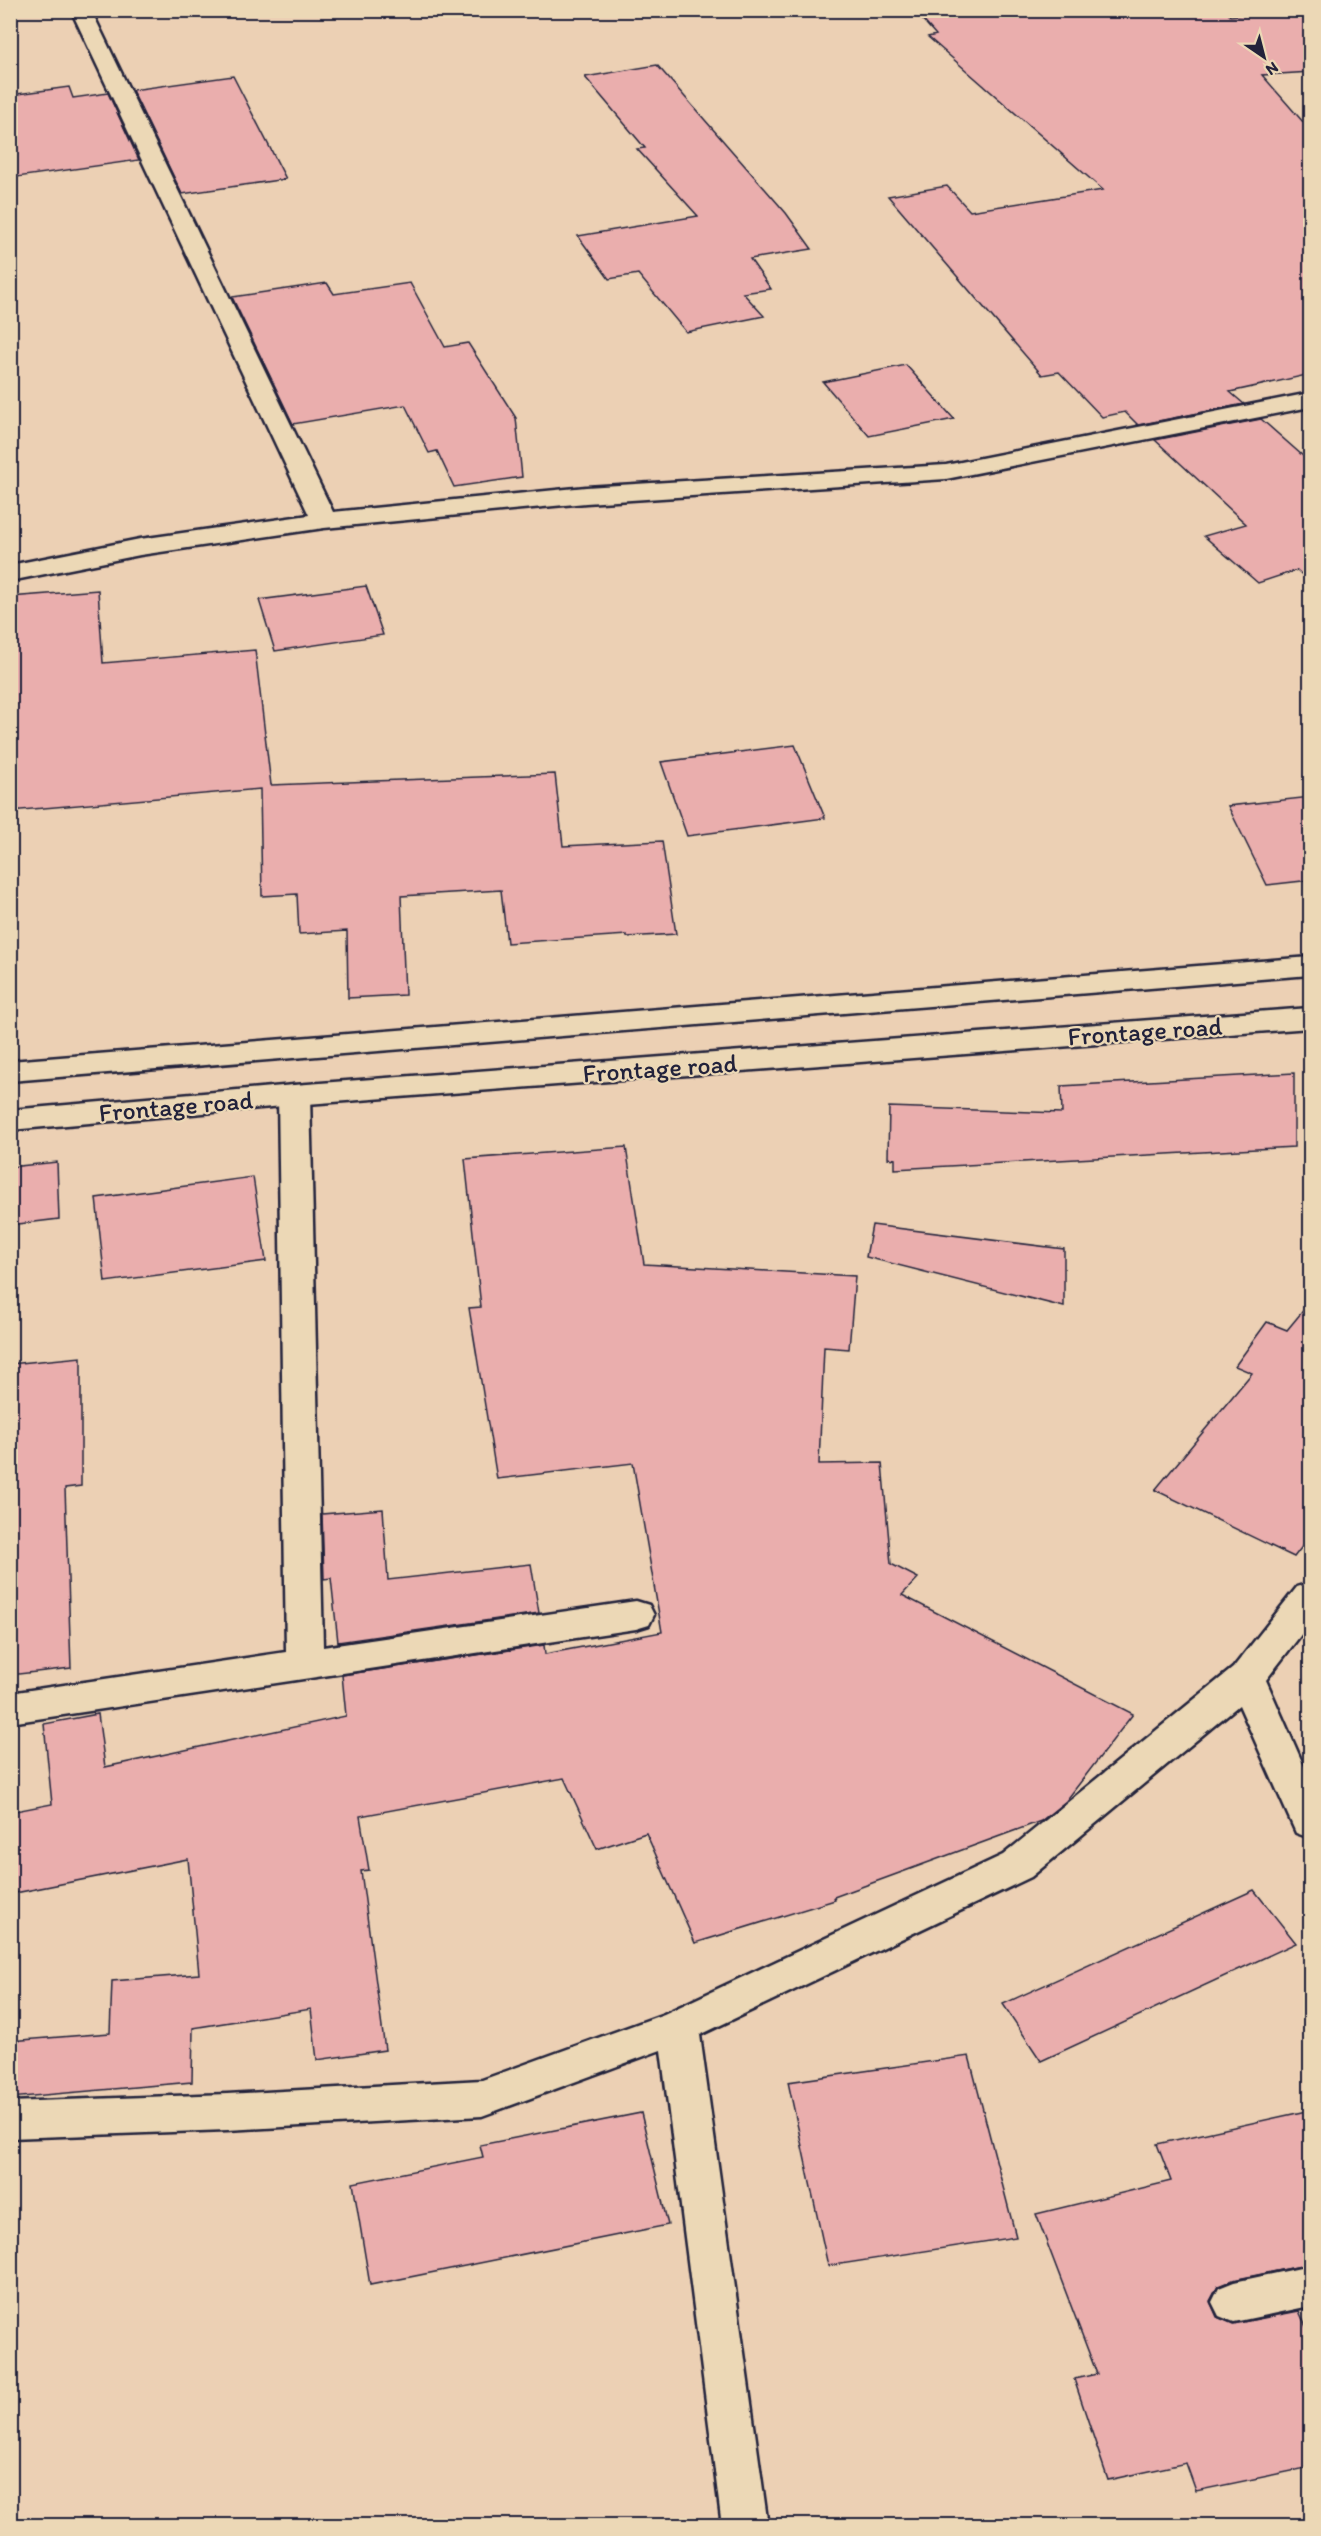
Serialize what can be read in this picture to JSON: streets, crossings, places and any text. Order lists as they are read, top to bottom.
{
  "streets": {
    "street": ["Frontage road"]
  },
  "north": "bottom right"
}
